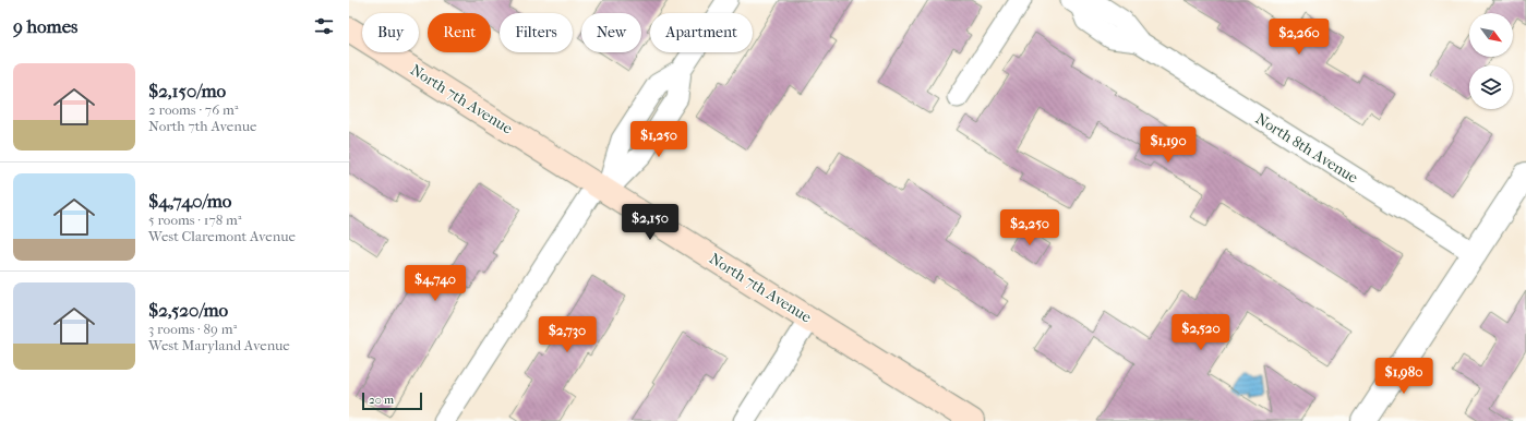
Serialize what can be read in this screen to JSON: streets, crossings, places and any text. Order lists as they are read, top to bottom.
{
  "streets": {
    "main road": ["North 7th Avenue"],
    "street": ["North 8th Avenue"]
  },
  "scale_bar": "20 m",
  "north": "bottom right",
  "page": {
    "heading": "9 homes",
    "chip": [
      "Buy",
      "Rent",
      "Filters",
      "New",
      "Apartment"
    ],
    "price": [
      "$2,260",
      "$1,250",
      "$1,190",
      "$2,150",
      "$2,250",
      "$4,740",
      "$2,520",
      "$2,730",
      "$1,980"
    ],
    "list": [
      {
        "name": "$2,150/mo",
        "note": "2 rooms · 76 m² · North 7th Avenue"
      },
      {
        "name": "$4,740/mo",
        "note": "5 rooms · 178 m² · West Claremont Avenue"
      },
      {
        "name": "$2,520/mo",
        "note": "3 rooms · 89 m² · West Maryland Avenue"
      }
    ],
    "scale": "20 m"
  }
}
